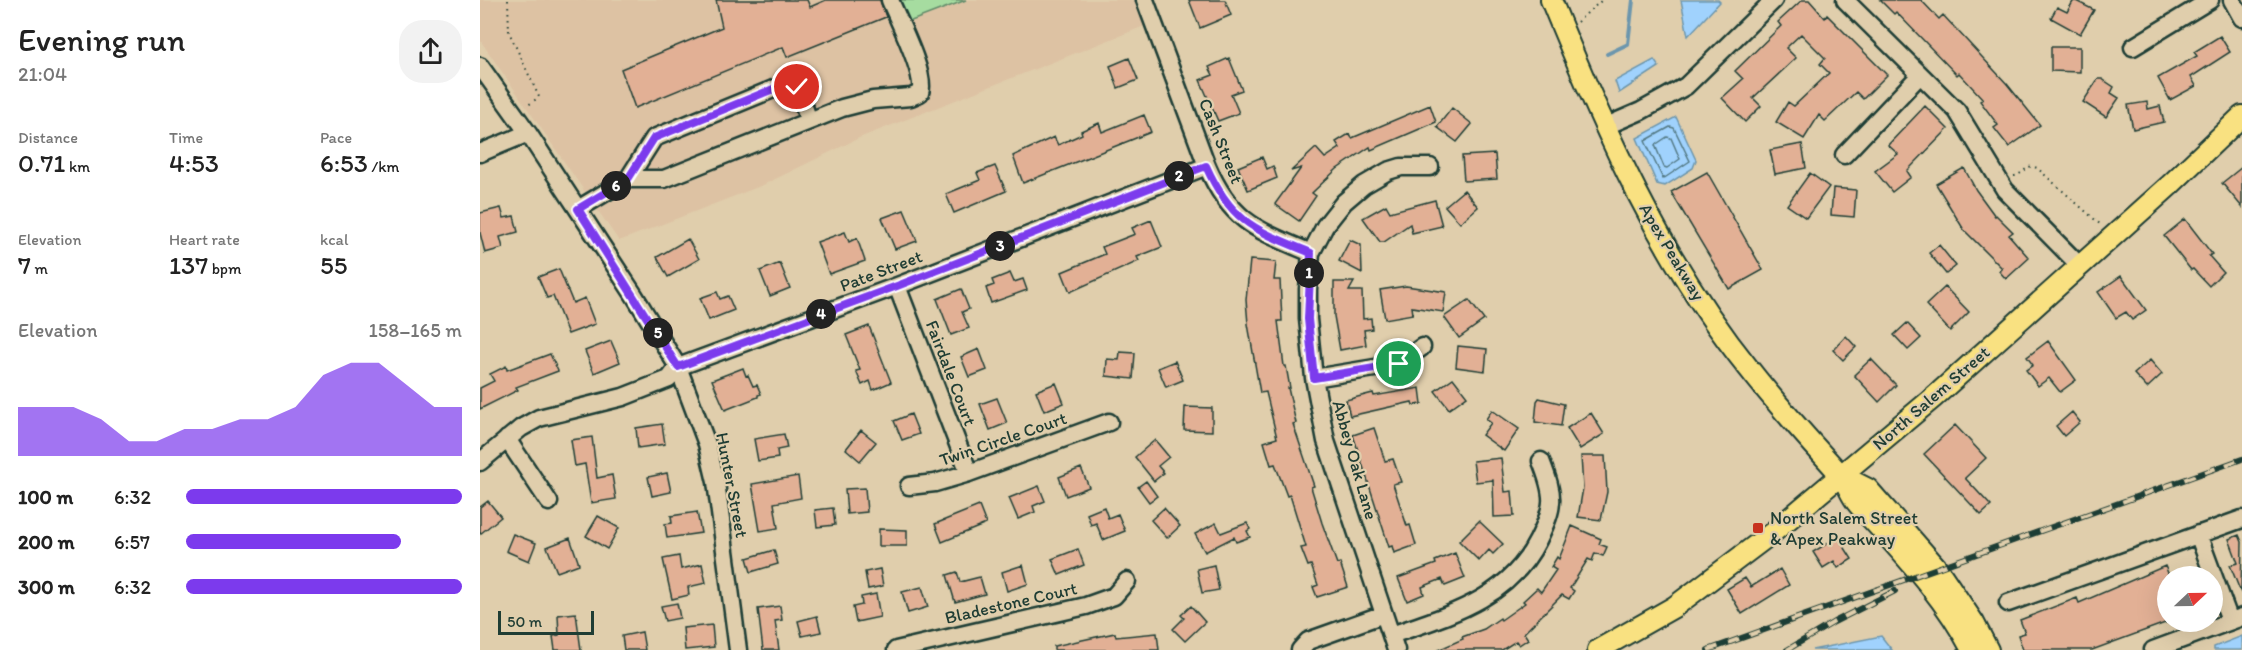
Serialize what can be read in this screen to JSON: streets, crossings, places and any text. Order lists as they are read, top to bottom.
{
  "streets": {
    "main road": ["Apex Peakway", "North Salem Street"],
    "street": [
      "Cash Street",
      "Pate Street",
      "Fairdale Court",
      "Twin Circle Court",
      "Abbey Oak Lane",
      "Hunter Street",
      "Bladestone Court"
    ]
  },
  "crossings": [
    ["Cash Street", "Pate Street"],
    ["Cash Street", "Abbey Oak Lane"],
    ["Apex Peakway", "North Salem Street"],
    ["Pate Street", "Fairdale Court"],
    ["Pate Street", "Hunter Street"],
    ["Fairdale Court", "Twin Circle Court"]
  ],
  "places": {
    "transit": ["North Salem Street & Apex Peakway"]
  },
  "scale_bar": "50 m",
  "north": "right",
  "page": {
    "heading": ["Evening run", "21:04"],
    "stats": [
      ["Distance", "0.71 km"],
      ["Time", "4:53"],
      ["Pace", "6:53 /km"],
      ["Elevation", "7 m"],
      ["Heart rate", "137 bpm"],
      ["kcal", "55"]
    ],
    "pins": [
      "2",
      "6",
      "3",
      "1",
      "4",
      "5"
    ],
    "chart": ["Elevation", "158–165 m"],
    "list": [
      {
        "name": "100 m",
        "note": "6:32"
      },
      {
        "name": "200 m",
        "note": "6:57"
      },
      {
        "name": "300 m",
        "note": "6:32"
      }
    ],
    "scale": "50 m"
  }
}
